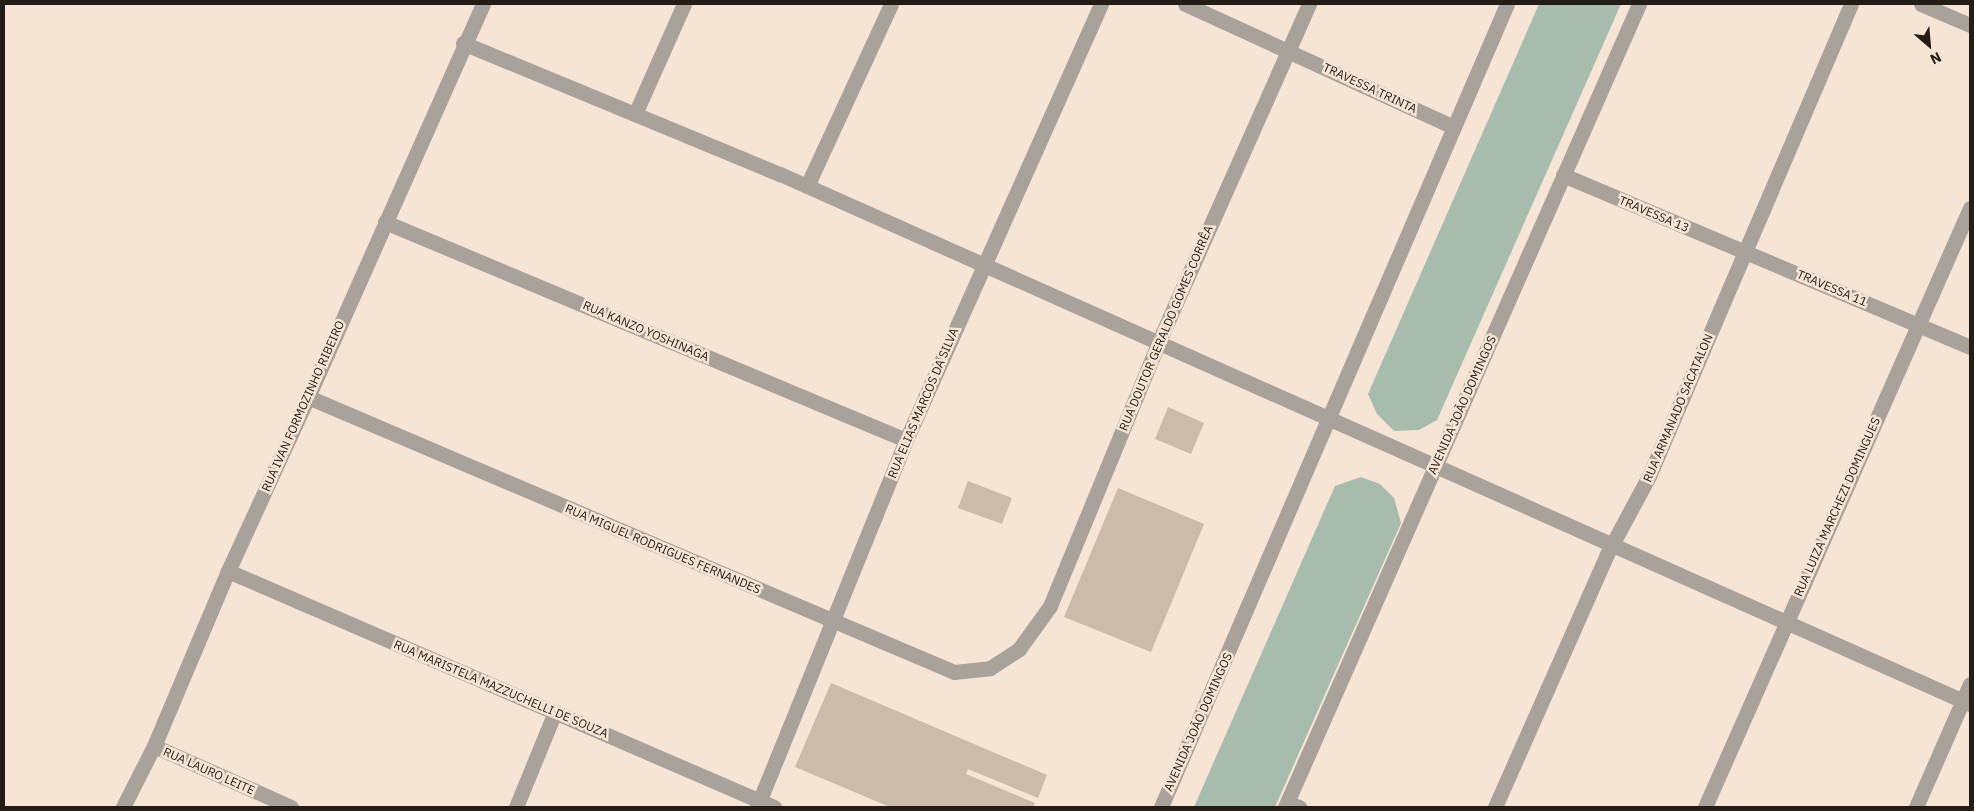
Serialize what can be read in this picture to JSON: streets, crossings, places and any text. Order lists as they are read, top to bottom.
{
  "streets": {
    "street": [
      "TRAVESSA TRINTA",
      "TRAVESSA 13",
      "TRAVESSA 11",
      "RUA DOUTOR GERALDO GOMES CORRÊA",
      "RUA KANZO YOSHINAGA",
      "RUA ELIAS MARCOS DA SILVA",
      "AVENIDA JOÃO DOMINGOS",
      "RUA IVAN FORMOZINHO RIBEIRO",
      "RUA ARMANADO SACATALON",
      "RUA LUIZA MARCHEZI DOMINGUES",
      "RUA MIGUEL RODRIGUES FERNANDES",
      "RUA MARISTELA MAZZUCHELLI DE SOUZA",
      "RUA LAURO LEITE"
    ]
  },
  "crossings": [
    ["TRAVESSA TRINTA", "RUA DOUTOR GERALDO GOMES CORRÊA"],
    ["TRAVESSA TRINTA", "AVENIDA JOÃO DOMINGOS"],
    ["TRAVESSA 13", "TRAVESSA 11"],
    ["TRAVESSA 13", "AVENIDA JOÃO DOMINGOS"],
    ["TRAVESSA 13", "RUA ARMANADO SACATALON"],
    ["TRAVESSA 11", "RUA ARMANADO SACATALON"],
    ["TRAVESSA 11", "RUA LUIZA MARCHEZI DOMINGUES"],
    ["RUA DOUTOR GERALDO GOMES CORRÊA", "RUA MIGUEL RODRIGUES FERNANDES"],
    ["RUA KANZO YOSHINAGA", "RUA ELIAS MARCOS DA SILVA"],
    ["RUA KANZO YOSHINAGA", "RUA IVAN FORMOZINHO RIBEIRO"],
    ["RUA ELIAS MARCOS DA SILVA", "RUA MIGUEL RODRIGUES FERNANDES"],
    ["RUA ELIAS MARCOS DA SILVA", "RUA MARISTELA MAZZUCHELLI DE SOUZA"],
    ["RUA IVAN FORMOZINHO RIBEIRO", "RUA MIGUEL RODRIGUES FERNANDES"],
    ["RUA IVAN FORMOZINHO RIBEIRO", "RUA MARISTELA MAZZUCHELLI DE SOUZA"],
    ["RUA IVAN FORMOZINHO RIBEIRO", "RUA LAURO LEITE"]
  ],
  "north": "bottom right"
}
